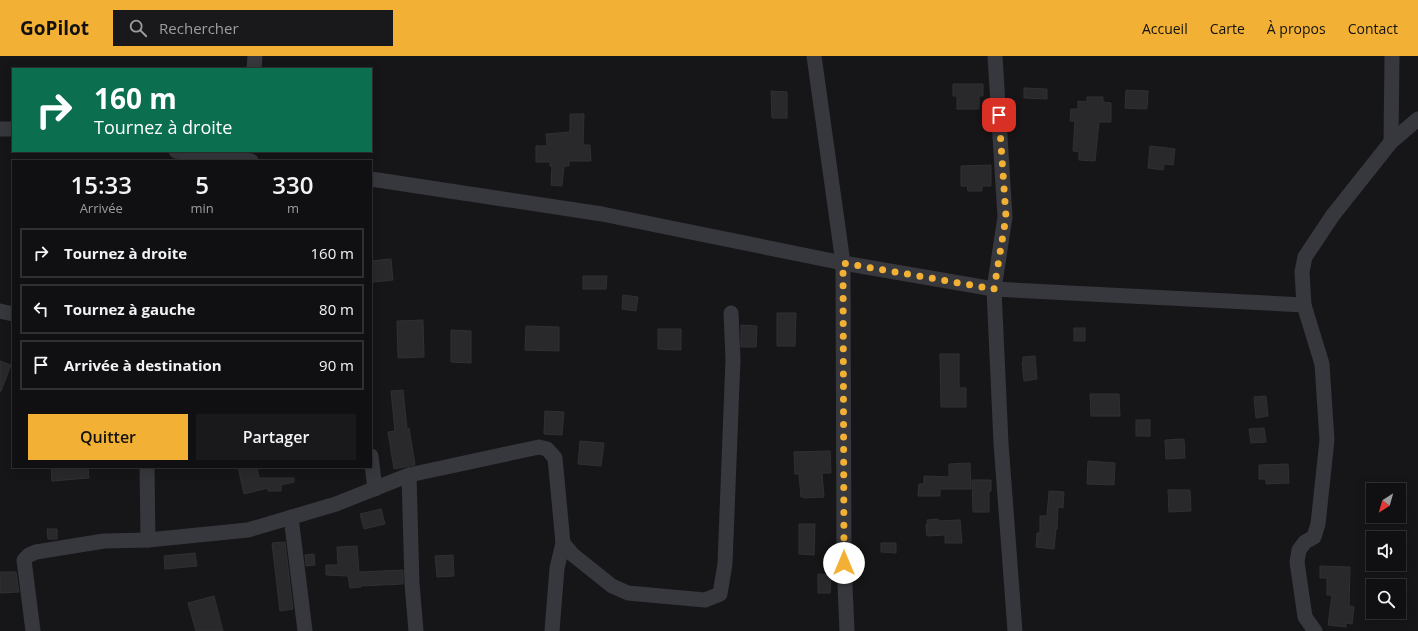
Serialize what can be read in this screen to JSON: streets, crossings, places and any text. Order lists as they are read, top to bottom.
{
  "north": "bottom left",
  "page": {
    "header": "GoPilot",
    "search": "Rechercher",
    "nav": [
      "Accueil",
      "Carte",
      "À propos",
      "Contact"
    ],
    "turn": ["160 m", "Tournez à droite"],
    "eta": [
      "15:33",
      "Arrivée",
      "5",
      "min",
      "330",
      "m"
    ],
    "list": [
      {
        "name": "Tournez à droite",
        "value": "160 m"
      },
      {
        "name": "Tournez à gauche",
        "value": "80 m"
      },
      {
        "name": "Arrivée à destination",
        "value": "90 m"
      }
    ],
    "buttons": ["Quitter", "Partager"]
  }
}
